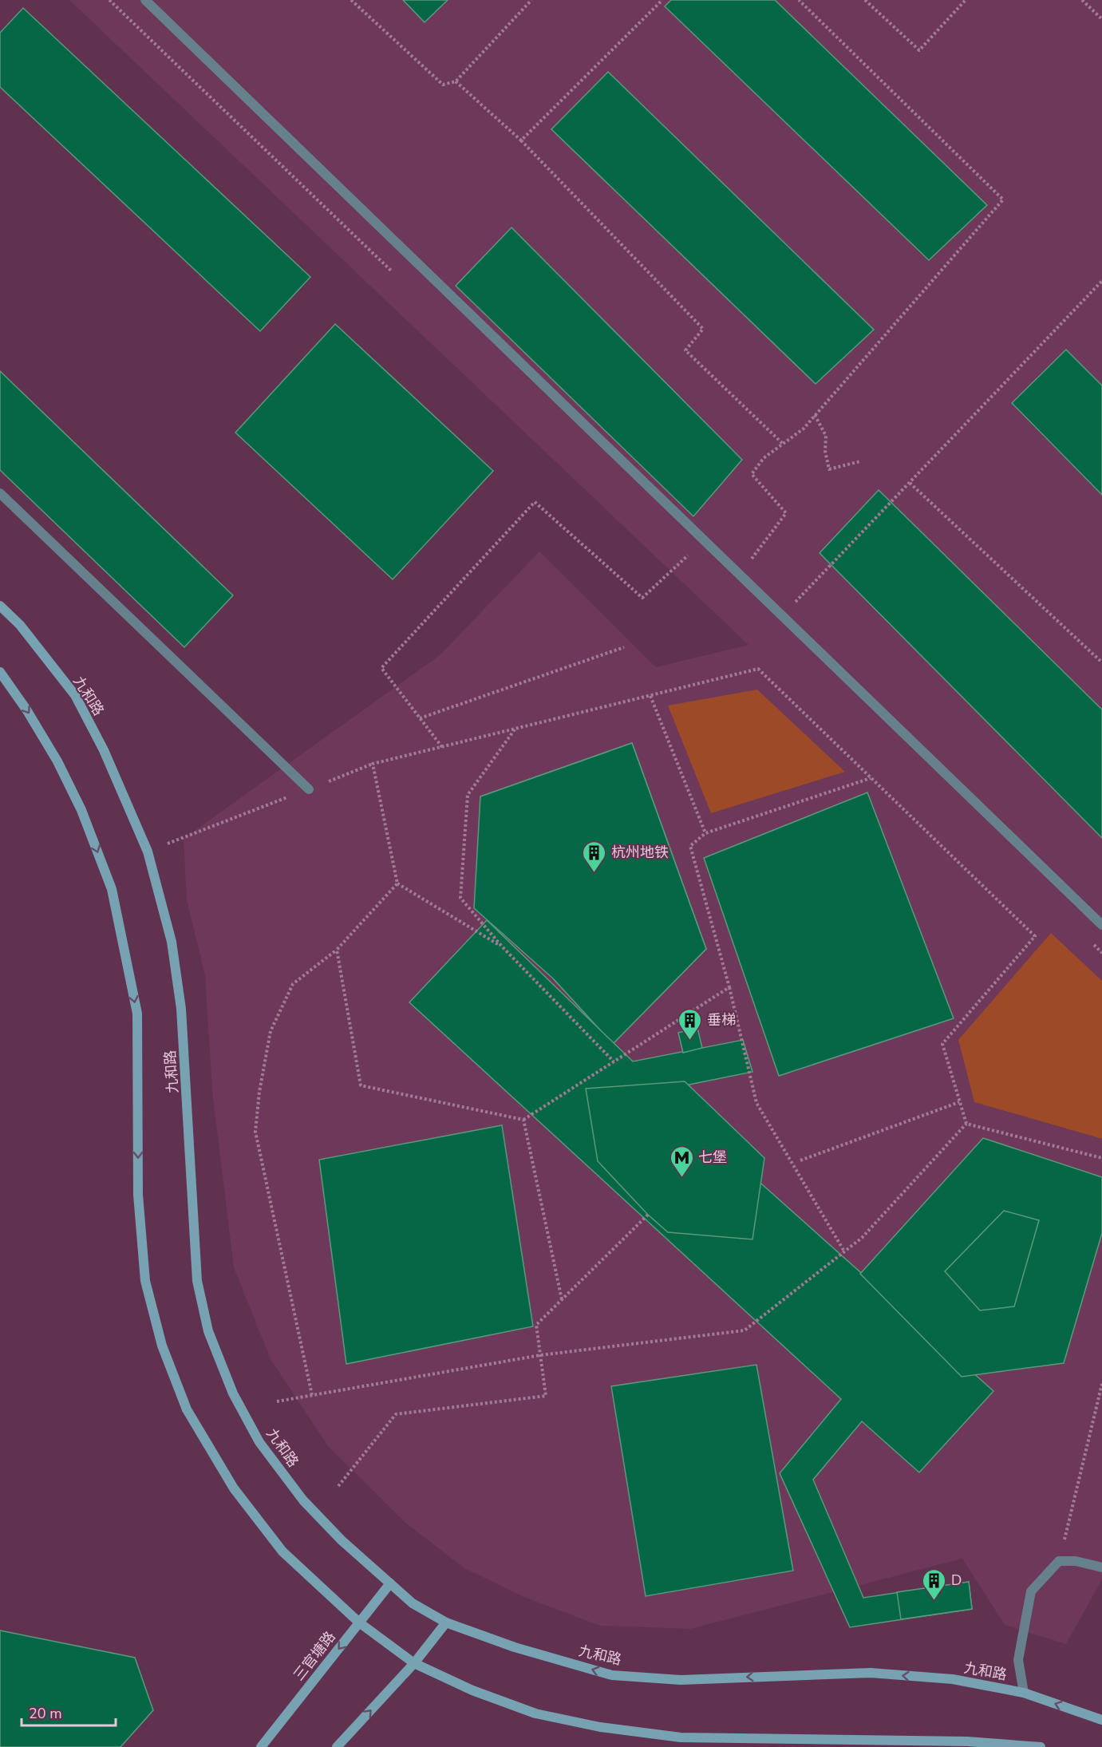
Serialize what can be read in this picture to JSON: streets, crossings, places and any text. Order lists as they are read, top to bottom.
{
  "streets": {
    "street": ["九和路", "三官塘路"]
  },
  "crossings": [
    ["九和路", "三官塘路"]
  ],
  "places": {
    "building": ["杭州地铁", "垂梯", "D"],
    "metro station": ["七堡"]
  },
  "scale_bar": "20 m"
}
